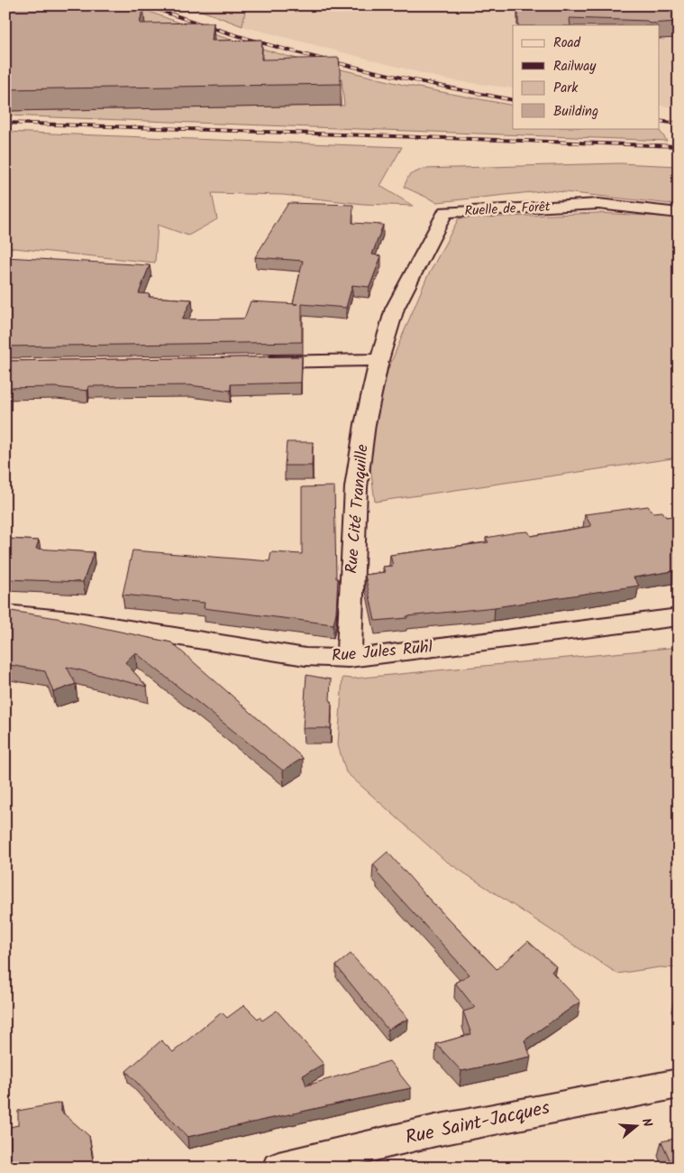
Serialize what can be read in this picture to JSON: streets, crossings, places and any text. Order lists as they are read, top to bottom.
{
  "streets": {
    "street": [
      "Ruelle de Forêt",
      "Rue Cité Tranquille",
      "Rue Jules Ruhl",
      "Rue Saint-Jacques"
    ]
  },
  "crossings": [
    ["Ruelle de Forêt", "Rue Cité Tranquille"],
    ["Rue Cité Tranquille", "Rue Jules Ruhl"]
  ],
  "legend": [
    "Road",
    "Railway",
    "Park",
    "Building"
  ],
  "north": "right"
}
